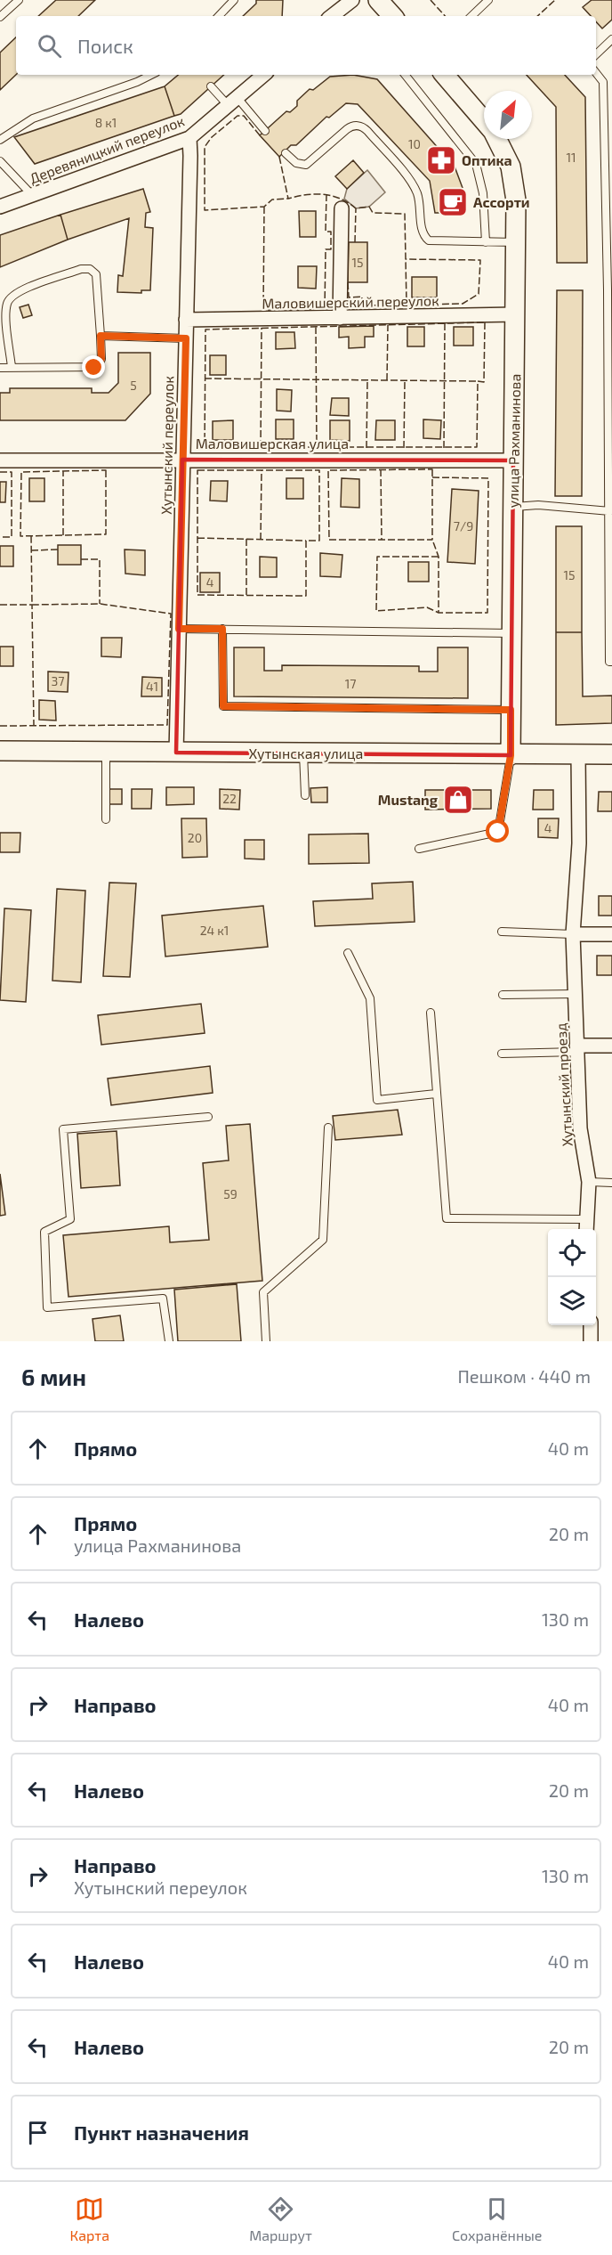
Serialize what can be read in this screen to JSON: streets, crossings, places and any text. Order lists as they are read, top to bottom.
{
  "streets": {
    "street": [
      "Деревяницкий переулок",
      "Маловишерский переулок",
      "улица Рахманинова",
      "Маловишерская улица",
      "Хутынский переулок",
      "Хутынская улица",
      "Хутынский проезд"
    ]
  },
  "crossings": [
    ["Деревяницкий переулок", "Хутынский переулок"],
    ["Маловишерский переулок", "улица Рахманинова"],
    ["Маловишерский переулок", "Хутынский переулок"],
    ["улица Рахманинова", "Маловишерская улица"],
    ["улица Рахманинова", "Хутынская улица"],
    ["Маловишерская улица", "Хутынский переулок"],
    ["Хутынский переулок", "Хутынская улица"],
    ["Хутынская улица", "Хутынский проезд"]
  ],
  "places": {
    "pharmacy": ["Оптика"],
    "cafe": ["Ассорти"],
    "shop": ["Mustang"]
  },
  "house_numbers": [
    "8 к1",
    "10",
    "11",
    "15",
    "5",
    "7/9",
    "15",
    "4",
    "37",
    "17",
    "41",
    "22",
    "4",
    "20",
    "24 к1",
    "59"
  ],
  "north": "top right",
  "page": {
    "search": "Поиск",
    "heading": ["6 мин", "Пешком · 440 m"],
    "list": [
      ["Прямо", "40 m"],
      ["Прямо", "улица Рахманинова", "20 m"],
      ["Налево", "130 m"],
      ["Направо", "40 m"],
      ["Налево", "20 m"],
      ["Направо", "Хутынский переулок", "130 m"],
      ["Налево", "40 m"],
      ["Налево", "20 m"],
      "Пункт назначения"
    ],
    "nav": ["Карта", "Маршрут", "Сохранённые"]
  }
}
